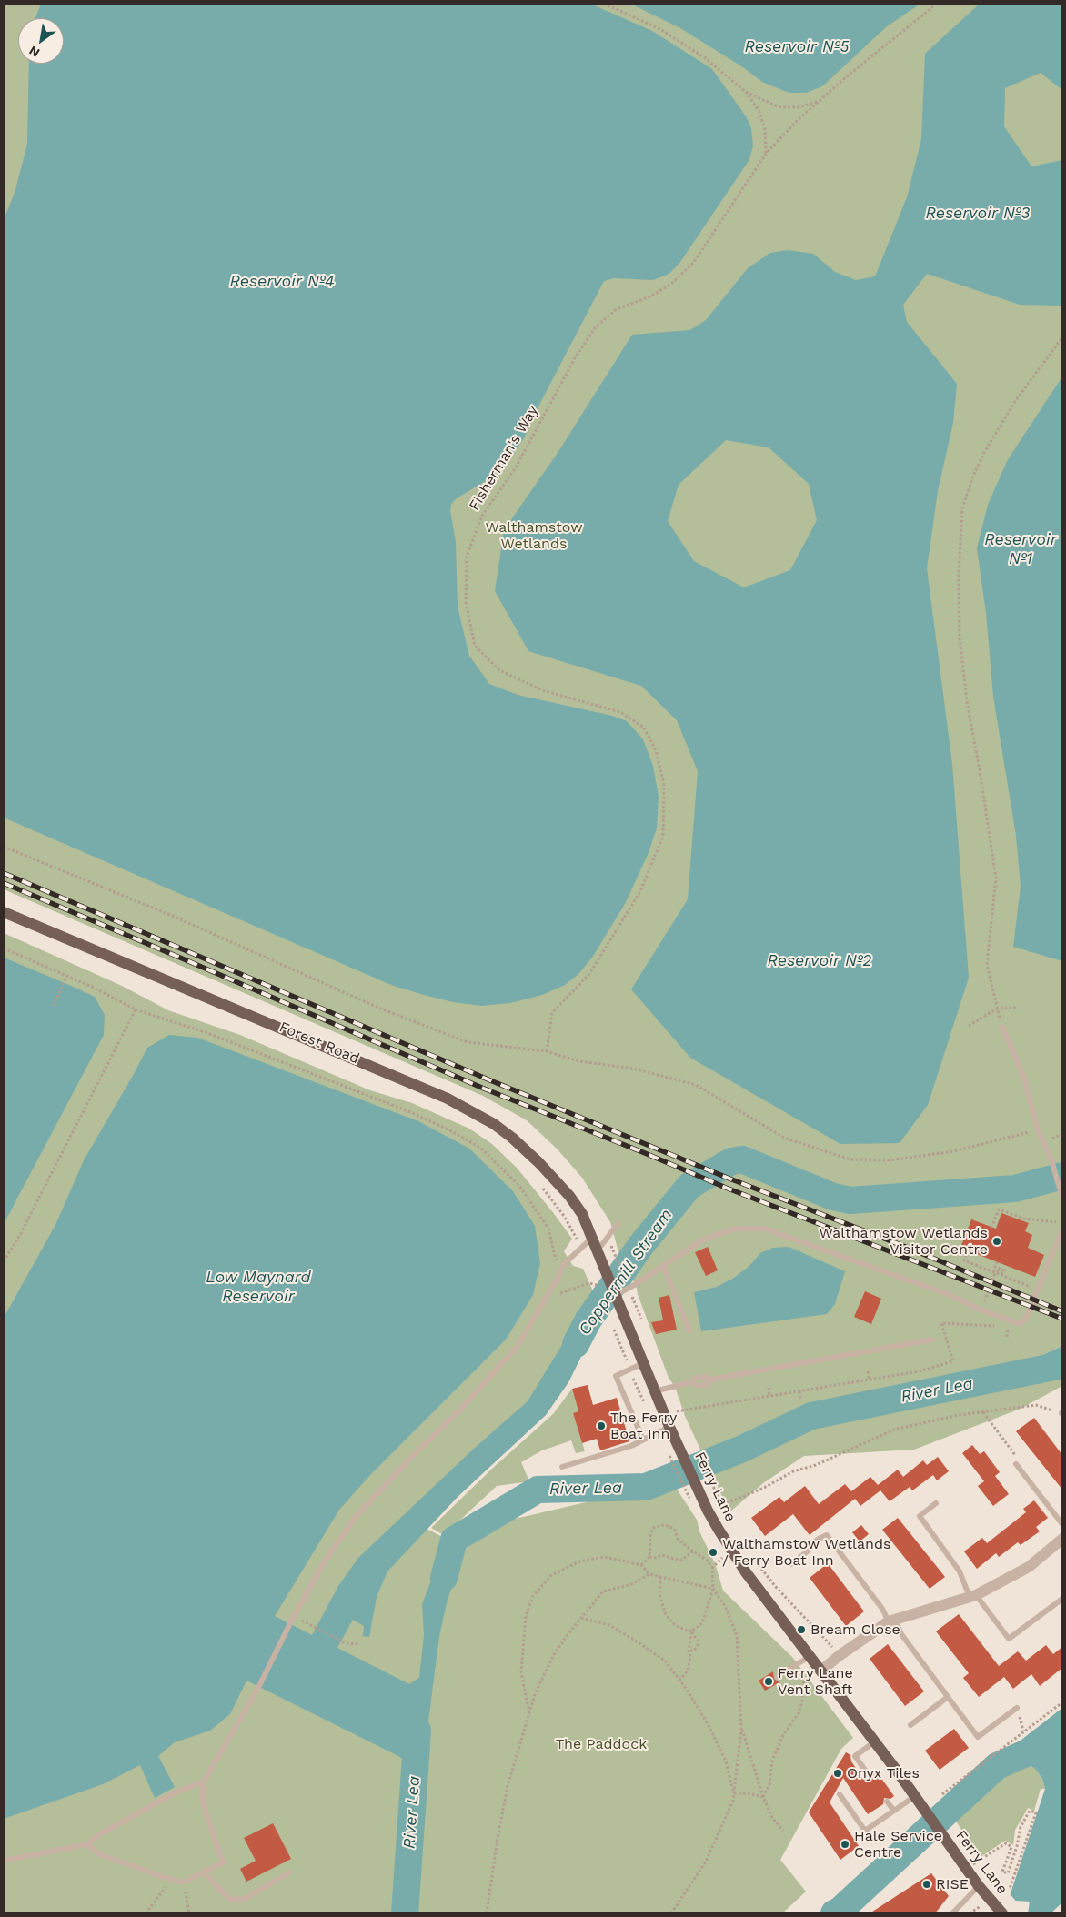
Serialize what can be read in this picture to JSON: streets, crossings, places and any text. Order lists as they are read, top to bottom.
{
  "streets": {
    "main road": ["Forest Road", "Ferry Lane"],
    "path": ["Fisherman's Way"]
  },
  "crossings": [
    ["Forest Road", "Ferry Lane"]
  ],
  "water": [
    "Reservoir №5",
    "Reservoir №3",
    "Reservoir №4",
    "Reservoir №1",
    "Reservoir №2",
    "Coppermill Stream",
    "Low Maynard Reservoir",
    "River Lea"
  ],
  "parks": ["Walthamstow Wetlands", "The Paddock"],
  "places": [
    "Walthamstow Wetlands Visitor Centre",
    "The Ferry Boat Inn",
    "Walthamstow Wetlands / Ferry Boat Inn",
    "Bream Close",
    "Ferry Lane Vent Shaft",
    "Onyx Tiles",
    "Hale Service Centre",
    "RISE"
  ],
  "north": "bottom left"
}
